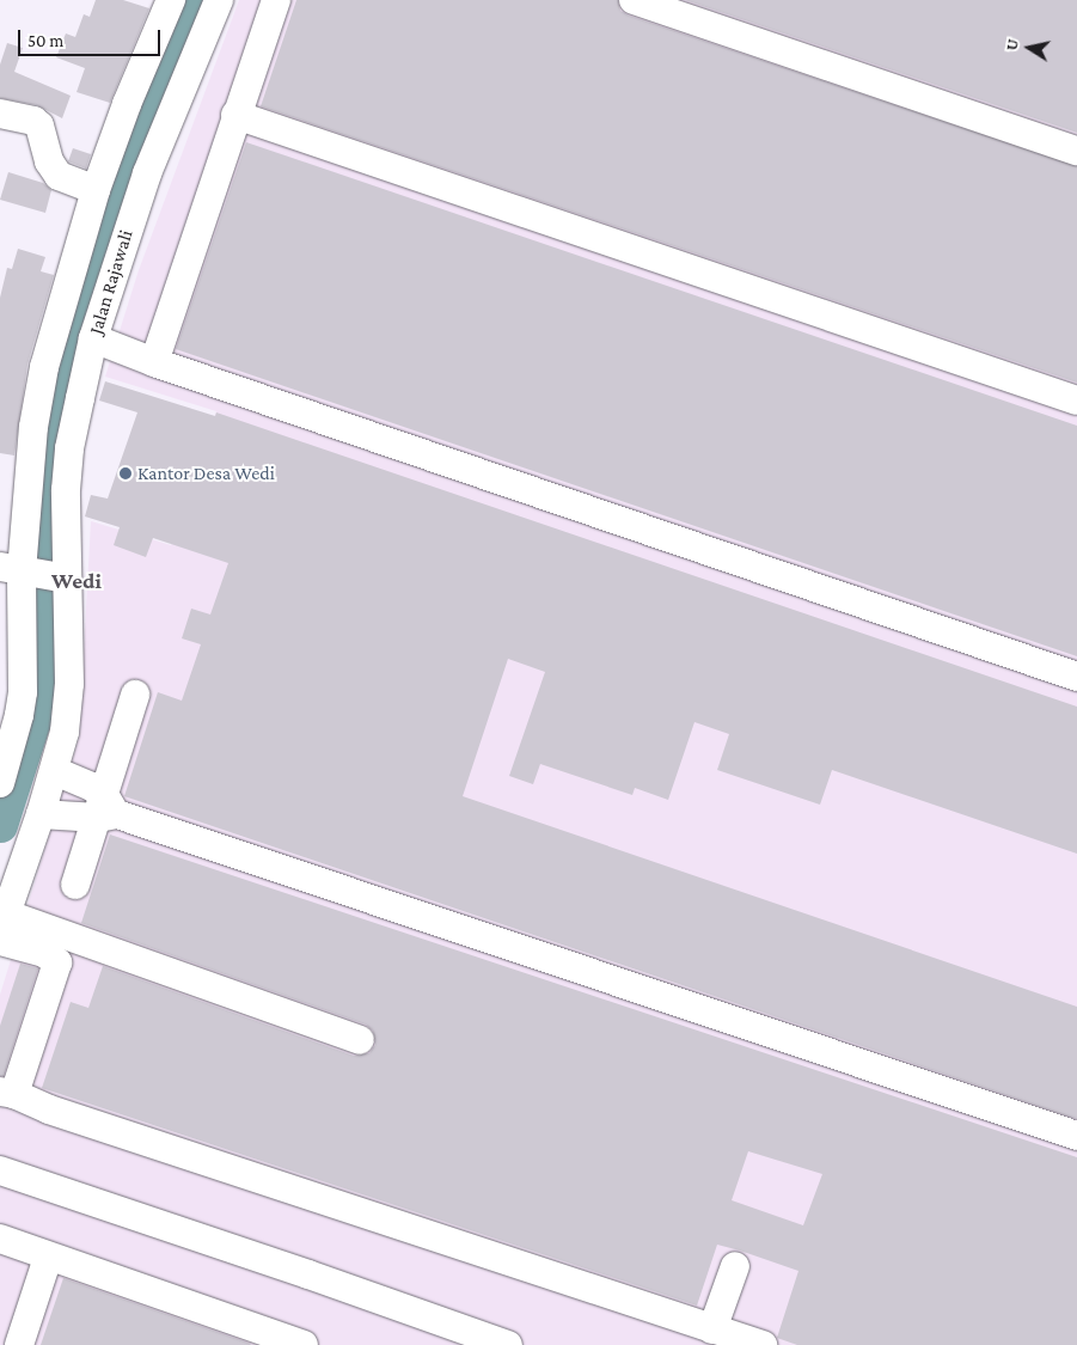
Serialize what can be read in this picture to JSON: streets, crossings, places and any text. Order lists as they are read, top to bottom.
{
  "streets": {
    "street": ["Jalan Rajawali"]
  },
  "districts": ["Wedi"],
  "places": ["Kantor Desa Wedi"],
  "scale_bar": "50 m",
  "north": "left"
}
